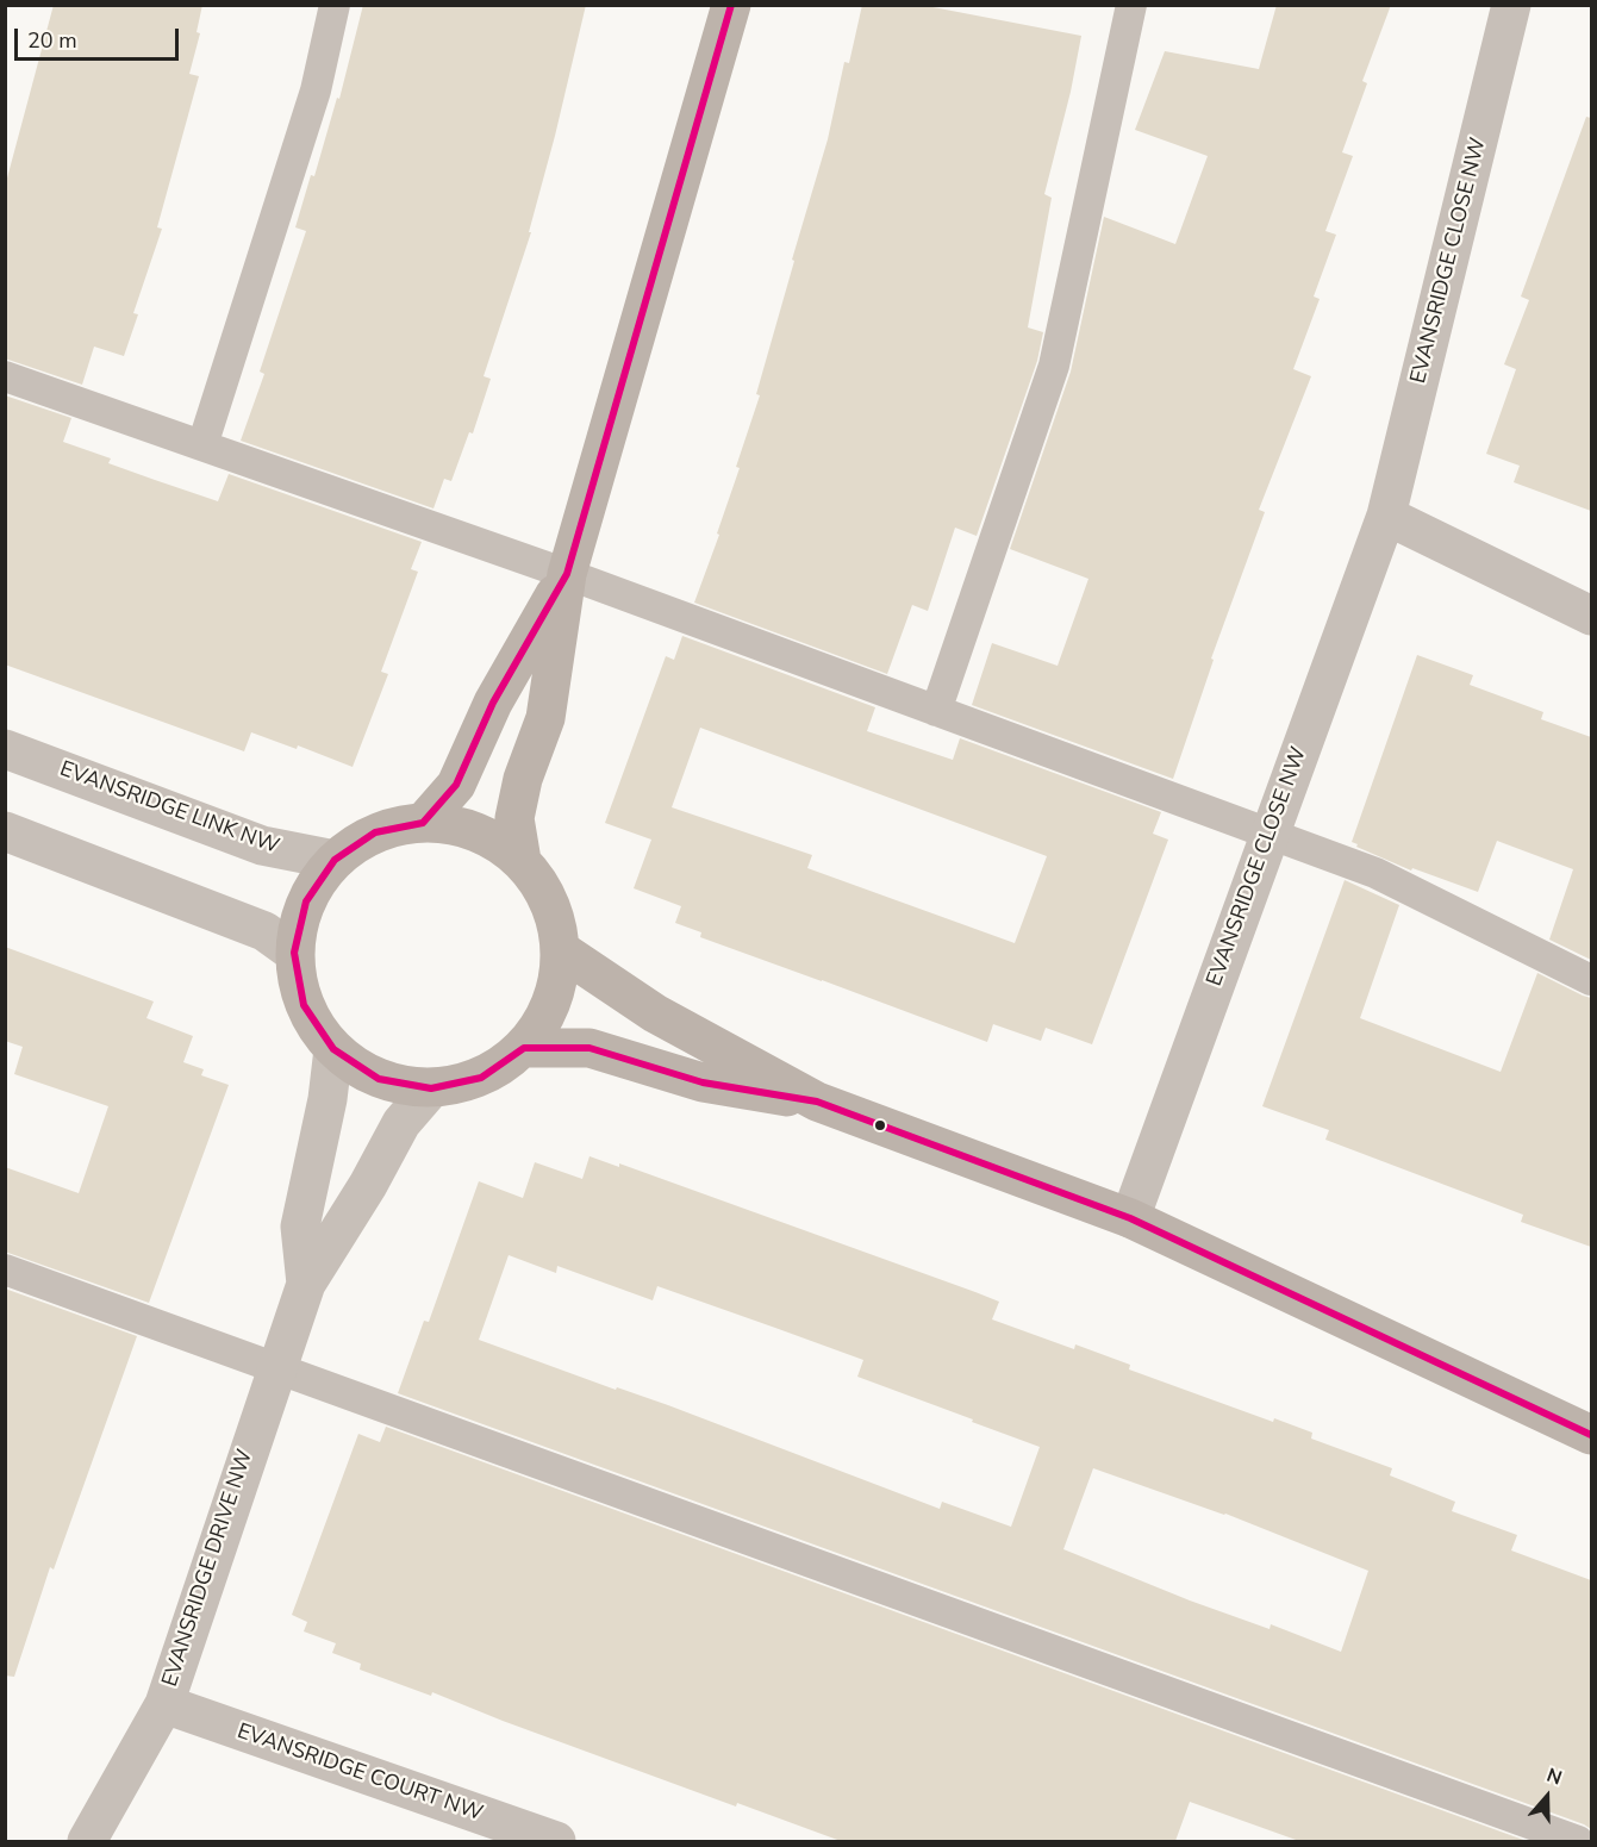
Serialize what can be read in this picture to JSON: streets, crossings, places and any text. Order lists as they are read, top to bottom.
{
  "streets": {
    "street": [
      "EVANSRIDGE CLOSE NW",
      "EVANSRIDGE LINK NW",
      "EVANSRIDGE DRIVE NW",
      "EVANSRIDGE COURT NW"
    ]
  },
  "crossings": [
    ["EVANSRIDGE DRIVE NW", "EVANSRIDGE COURT NW"]
  ],
  "scale_bar": "20 m",
  "north": "top"
}
